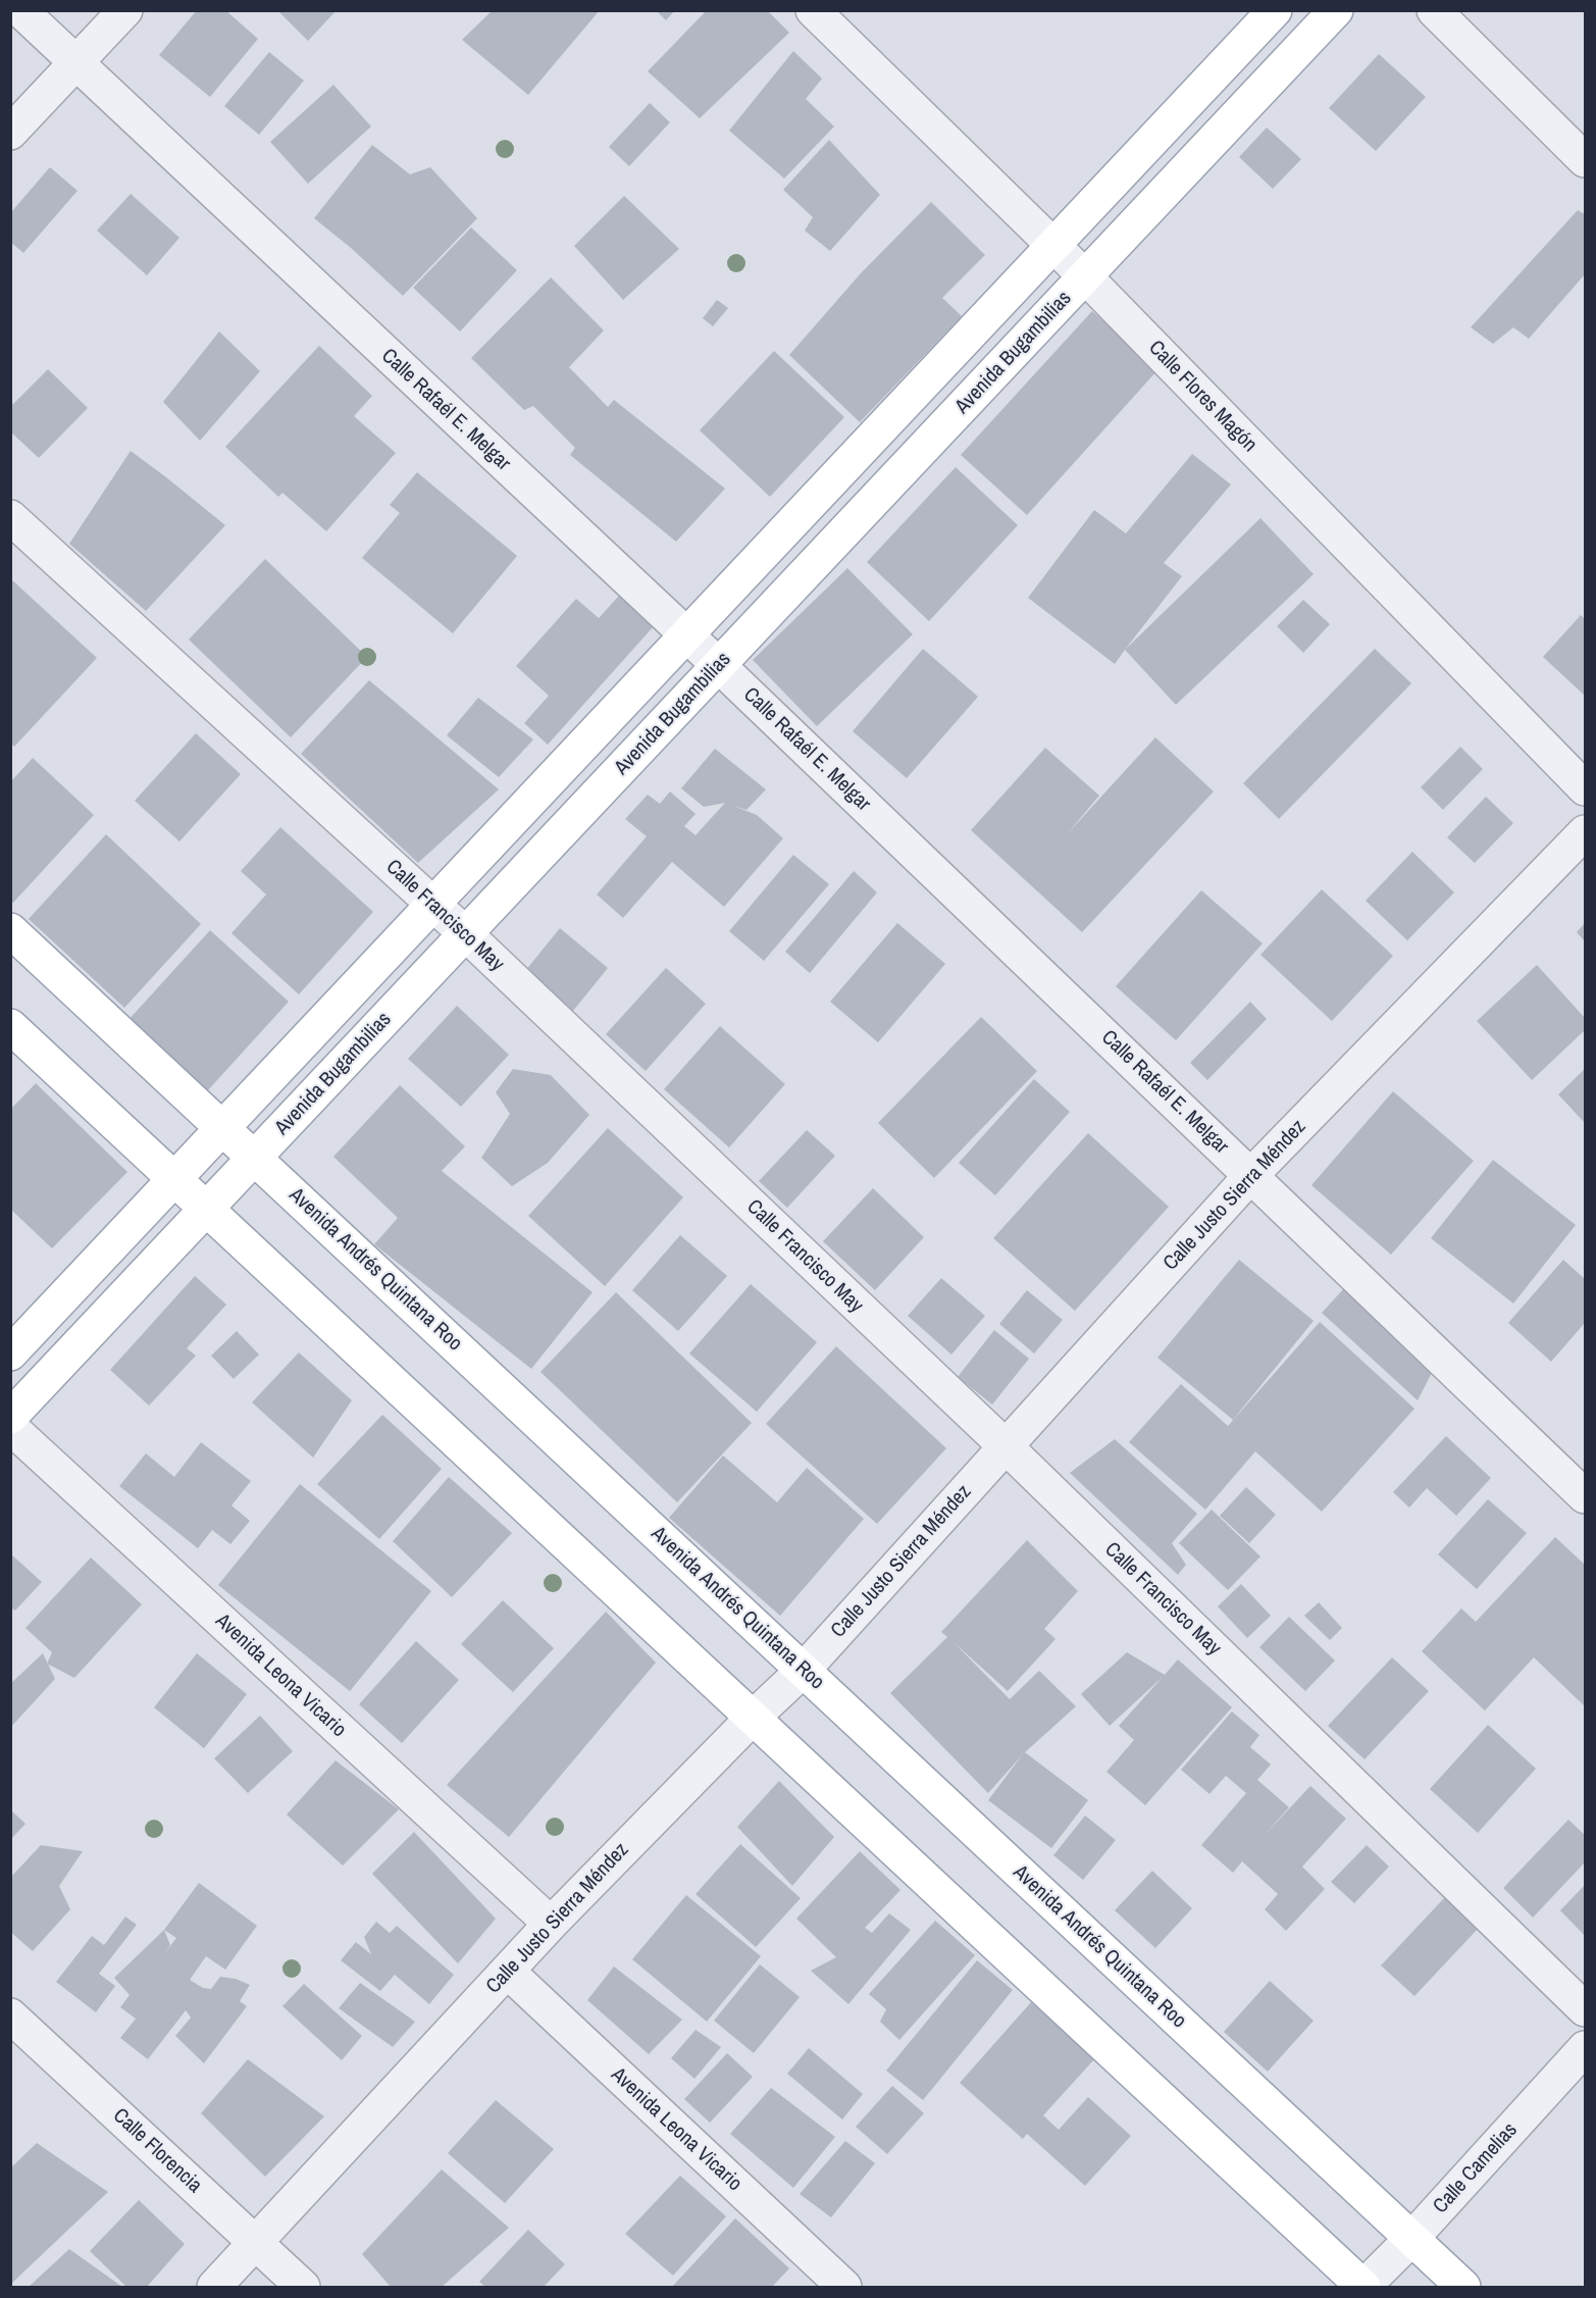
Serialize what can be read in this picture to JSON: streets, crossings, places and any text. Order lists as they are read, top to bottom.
{
  "streets": {
    "main road": ["Avenida Bugambilias", "Avenida Andrés Quintana Roo"],
    "street": [
      "Calle Flores Magón",
      "Calle Rafaél E. Melgar",
      "Calle Francisco May",
      "Calle Justo Sierra Méndez",
      "Avenida Leona Vicario",
      "Calle Florencia",
      "Calle Camelias"
    ]
  },
  "crossings": [
    ["Avenida Bugambilias", "Calle Flores Magón"],
    ["Avenida Bugambilias", "Calle Rafaél E. Melgar"],
    ["Avenida Bugambilias", "Calle Francisco May"],
    ["Avenida Bugambilias", "Avenida Andrés Quintana Roo"],
    ["Calle Rafaél E. Melgar", "Calle Justo Sierra Méndez"],
    ["Calle Francisco May", "Calle Justo Sierra Méndez"],
    ["Calle Justo Sierra Méndez", "Avenida Andrés Quintana Roo"],
    ["Calle Justo Sierra Méndez", "Avenida Leona Vicario"],
    ["Calle Justo Sierra Méndez", "Calle Florencia"],
    ["Avenida Andrés Quintana Roo", "Calle Camelias"]
  ]
}
